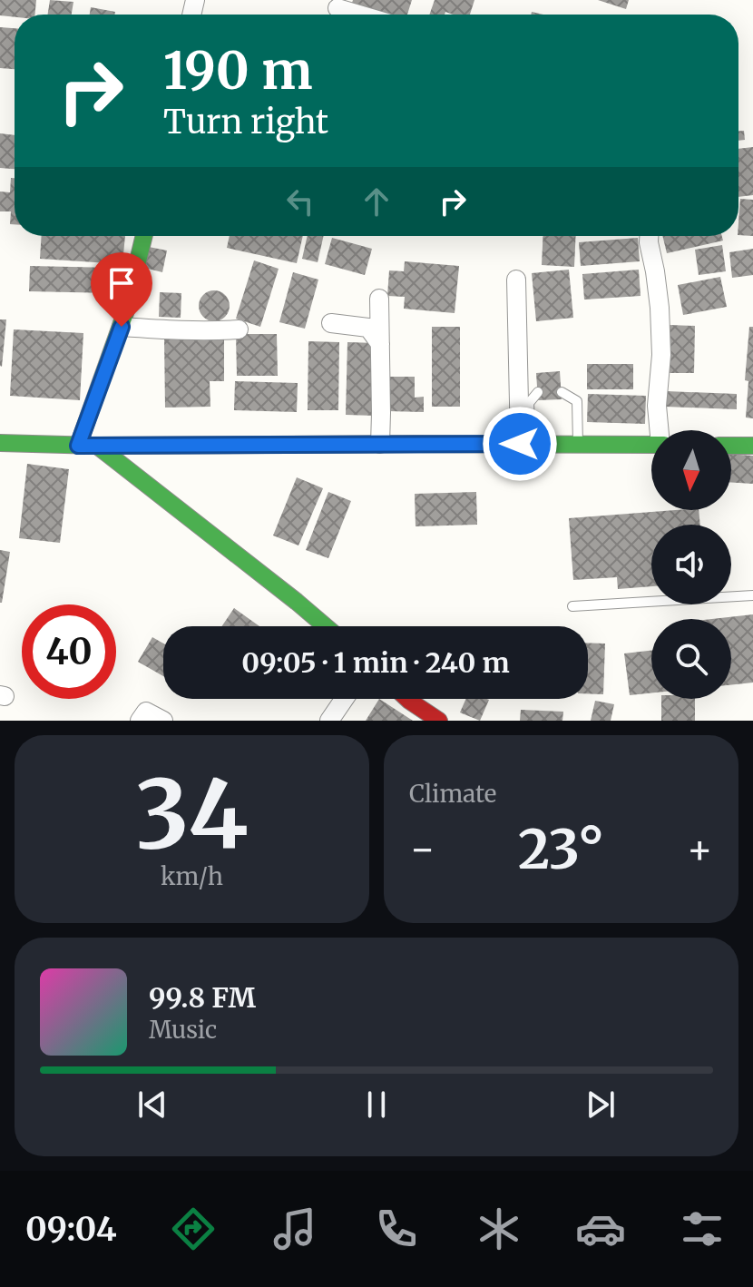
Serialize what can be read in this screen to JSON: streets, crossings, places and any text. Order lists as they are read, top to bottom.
{
  "north": "bottom",
  "page": {
    "turn": ["190 m", "Turn right"],
    "limit": "40",
    "trip": "09:05 · 1 min · 240 m",
    "tile": [
      ["34", "km/h"],
      "Climate"
    ],
    "heat": ["−", "23°", "+"],
    "song": ["99.8 FM", "Music"],
    "tabs": "09:04"
  }
}
